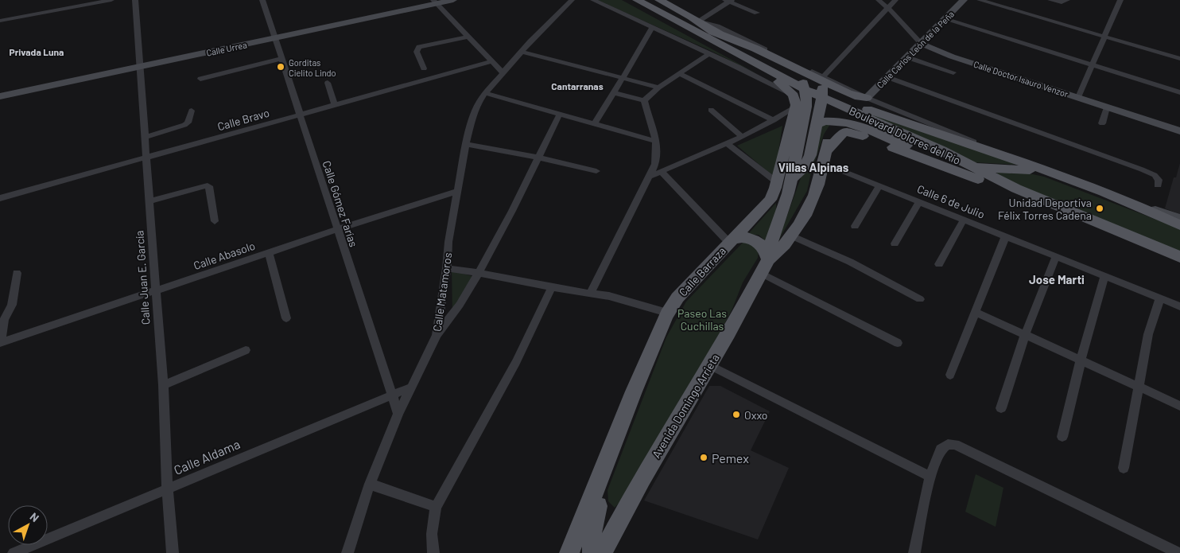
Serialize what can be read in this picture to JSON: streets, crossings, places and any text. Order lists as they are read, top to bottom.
{
  "streets": {
    "main road": ["Boulevard Dolores del Río", "Calle Barraza", "Avenida Domingo Arrieta"],
    "street": [
      "Calle Urrea",
      "Calle Carlos León de la Peña",
      "Calle Doctor Isauro Venzor",
      "Calle Bravo",
      "Calle 6 de Julio",
      "Calle Gómez Farías",
      "Calle Abasolo",
      "Calle Juan E. García",
      "Calle Matamoros",
      "Calle Aldama"
    ]
  },
  "crossings": [
    ["Calle Urrea", "Calle Gómez Farías"],
    ["Calle Urrea", "Calle Juan E. García"],
    ["Calle Carlos León de la Peña", "Calle Doctor Isauro Venzor"],
    ["Calle Carlos León de la Peña", "Boulevard Dolores del Río"],
    ["Calle Bravo", "Calle Gómez Farías"],
    ["Calle Bravo", "Calle Juan E. García"],
    ["Boulevard Dolores del Río", "Calle Barraza"],
    ["Calle Gómez Farías", "Calle Abasolo"],
    ["Calle Gómez Farías", "Calle Matamoros"],
    ["Calle Gómez Farías", "Calle Aldama"],
    ["Calle Abasolo", "Calle Juan E. García"],
    ["Calle Abasolo", "Calle Matamoros"],
    ["Calle Juan E. García", "Calle Aldama"],
    ["Calle Matamoros", "Calle Aldama"]
  ],
  "districts": [
    "Privada Luna",
    "Cantarranas",
    "Villas Alpinas",
    "Jose Marti"
  ],
  "parks": ["Paseo Las Cuchillas"],
  "places": [
    "Gorditas Cielito Lindo",
    "Unidad Deportiva Félix Torres Cadena",
    "Oxxo",
    "Pemex"
  ],
  "north": "top right"
}
